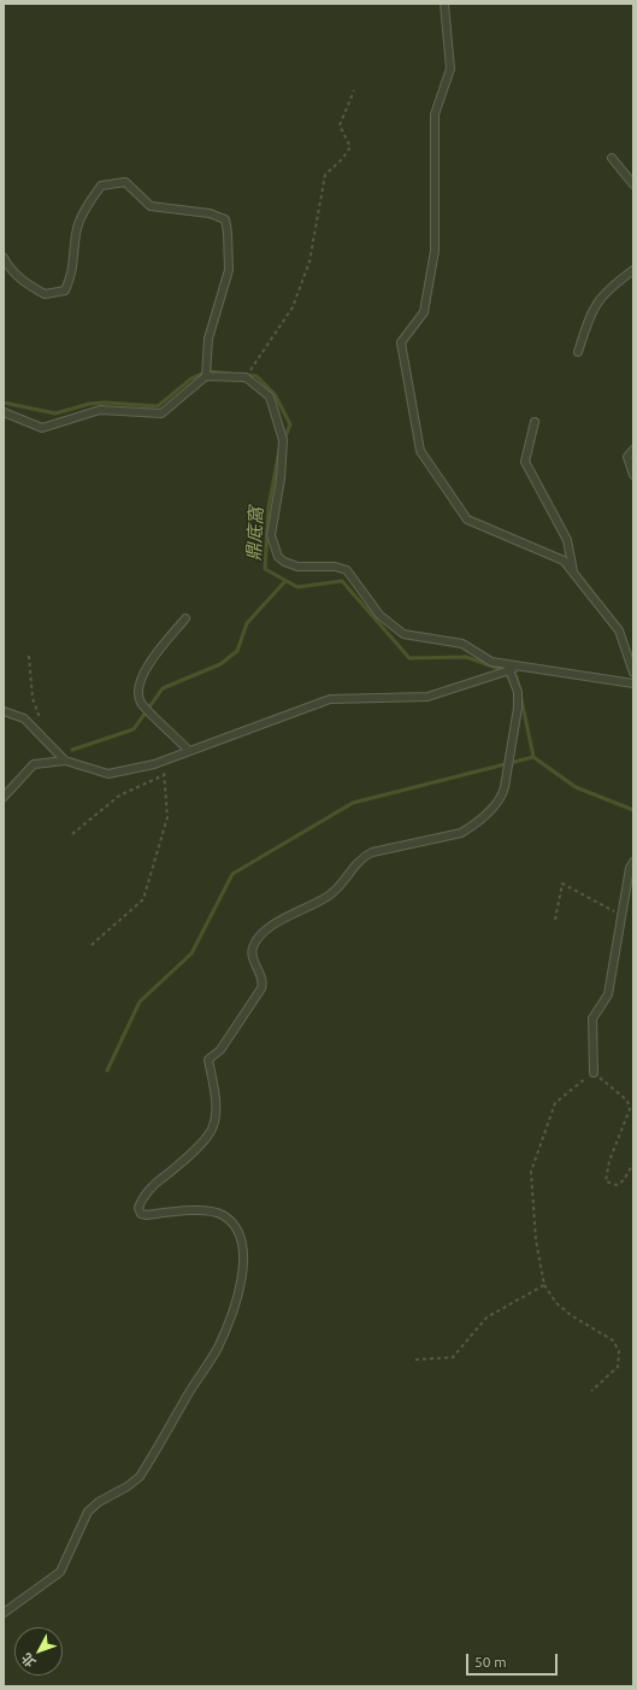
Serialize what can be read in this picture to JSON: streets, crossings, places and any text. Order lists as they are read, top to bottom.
{
  "water": ["鼎底窩"],
  "scale_bar": "50 m",
  "north": "bottom left"
}
